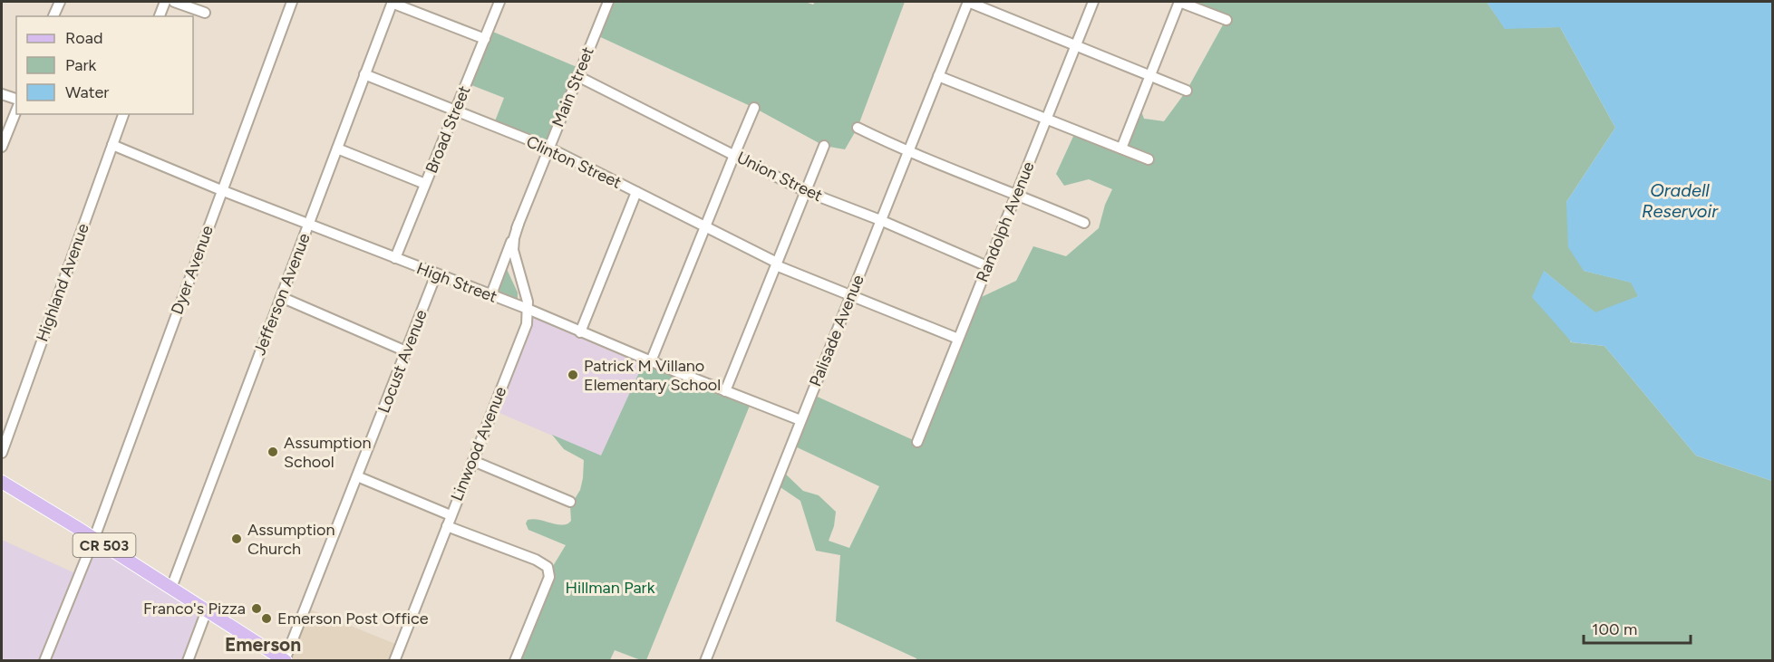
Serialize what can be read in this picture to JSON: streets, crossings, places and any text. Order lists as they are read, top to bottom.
{
  "streets": {
    "main road": ["CR 503"],
    "street": [
      "Main Street",
      "Broad Street",
      "Clinton Street",
      "Union Street",
      "Randolph Avenue",
      "Dyer Avenue",
      "Highland Avenue",
      "High Street",
      "Jefferson Avenue",
      "Palisade Avenue",
      "Locust Avenue",
      "Linwood Avenue"
    ]
  },
  "crossings": [
    ["Main Street", "Clinton Street"],
    ["Main Street", "Union Street"],
    ["Main Street", "High Street"],
    ["Main Street", "Linwood Avenue"],
    ["Broad Street", "Clinton Street"],
    ["Broad Street", "High Street"],
    ["Clinton Street", "Randolph Avenue"],
    ["Clinton Street", "Jefferson Avenue"],
    ["Clinton Street", "Palisade Avenue"],
    ["Union Street", "Randolph Avenue"],
    ["Union Street", "Palisade Avenue"],
    ["Dyer Avenue", "High Street"],
    ["Dyer Avenue", "CR 503"],
    ["Highland Avenue", "High Street"],
    ["High Street", "Jefferson Avenue"],
    ["High Street", "Palisade Avenue"],
    ["High Street", "Locust Avenue"],
    ["High Street", "Linwood Avenue"],
    ["Jefferson Avenue", "CR 503"],
    ["Locust Avenue", "CR 503"]
  ],
  "districts": ["Emerson"],
  "water": ["Oradell Reservoir"],
  "parks": ["Hillman Park"],
  "places": [
    "Patrick M Villano Elementary School",
    "Assumption School",
    "Assumption Church",
    "Franco's Pizza",
    "Emerson Post Office"
  ],
  "legend": ["Road", "Park", "Water"],
  "scale_bar": "100 m"
}
